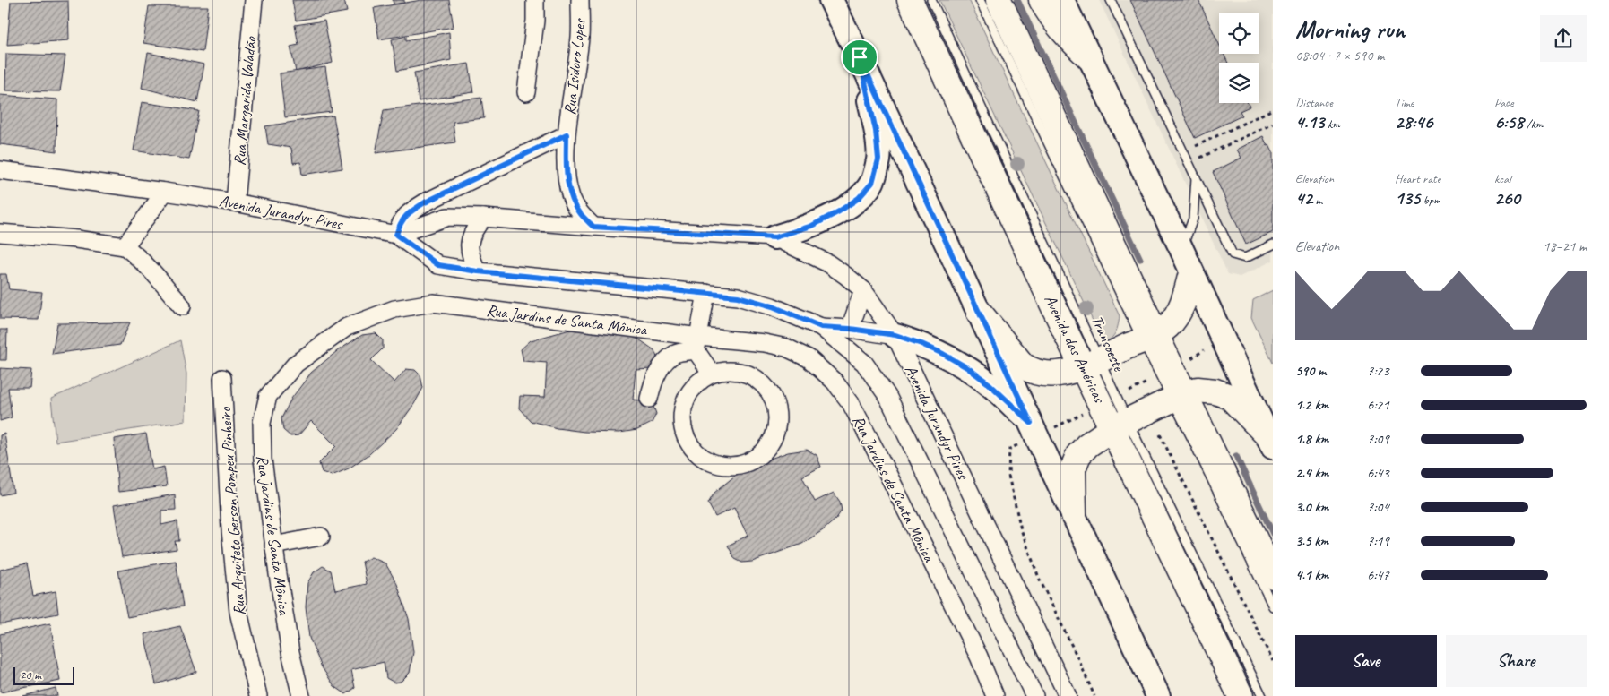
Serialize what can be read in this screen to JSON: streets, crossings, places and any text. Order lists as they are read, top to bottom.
{
  "streets": {
    "highway": ["Avenida das Américas"],
    "street": [
      "Rua Isidoro Lopes",
      "Rua Margarida Valadão",
      "Avenida Jurandyr Pires",
      "Rua Jardins de Santa Mônica",
      "Rua Arquiteto Gerson Pompeu Pinheiro"
    ],
    "lane": ["Transoeste"]
  },
  "crossings": [
    ["Rua Isidoro Lopes", "Avenida Jurandyr Pires"],
    ["Rua Margarida Valadão", "Avenida Jurandyr Pires"],
    ["Transoeste", "Avenida das Américas"]
  ],
  "scale_bar": "20 m",
  "page": {
    "heading": ["Morning run", "08:04 · 7 × 590 m"],
    "stats": [
      ["Distance", "4.13 km"],
      ["Time", "28:46"],
      ["Pace", "6:58 /km"],
      ["Elevation", "42 m"],
      ["Heart rate", "135 bpm"],
      ["kcal", "260"]
    ],
    "chart": ["Elevation", "18–21 m"],
    "list": [
      {
        "name": "590 m",
        "note": "7:23"
      },
      {
        "name": "1.2 km",
        "note": "6:21"
      },
      {
        "name": "1.8 km",
        "note": "7:09"
      },
      {
        "name": "2.4 km",
        "note": "6:43"
      },
      {
        "name": "3.0 km",
        "note": "7:04"
      },
      {
        "name": "3.5 km",
        "note": "7:19"
      },
      {
        "name": "4.1 km",
        "note": "6:47"
      }
    ],
    "buttons": ["Save", "Share"],
    "scale": "20 m"
  }
}
